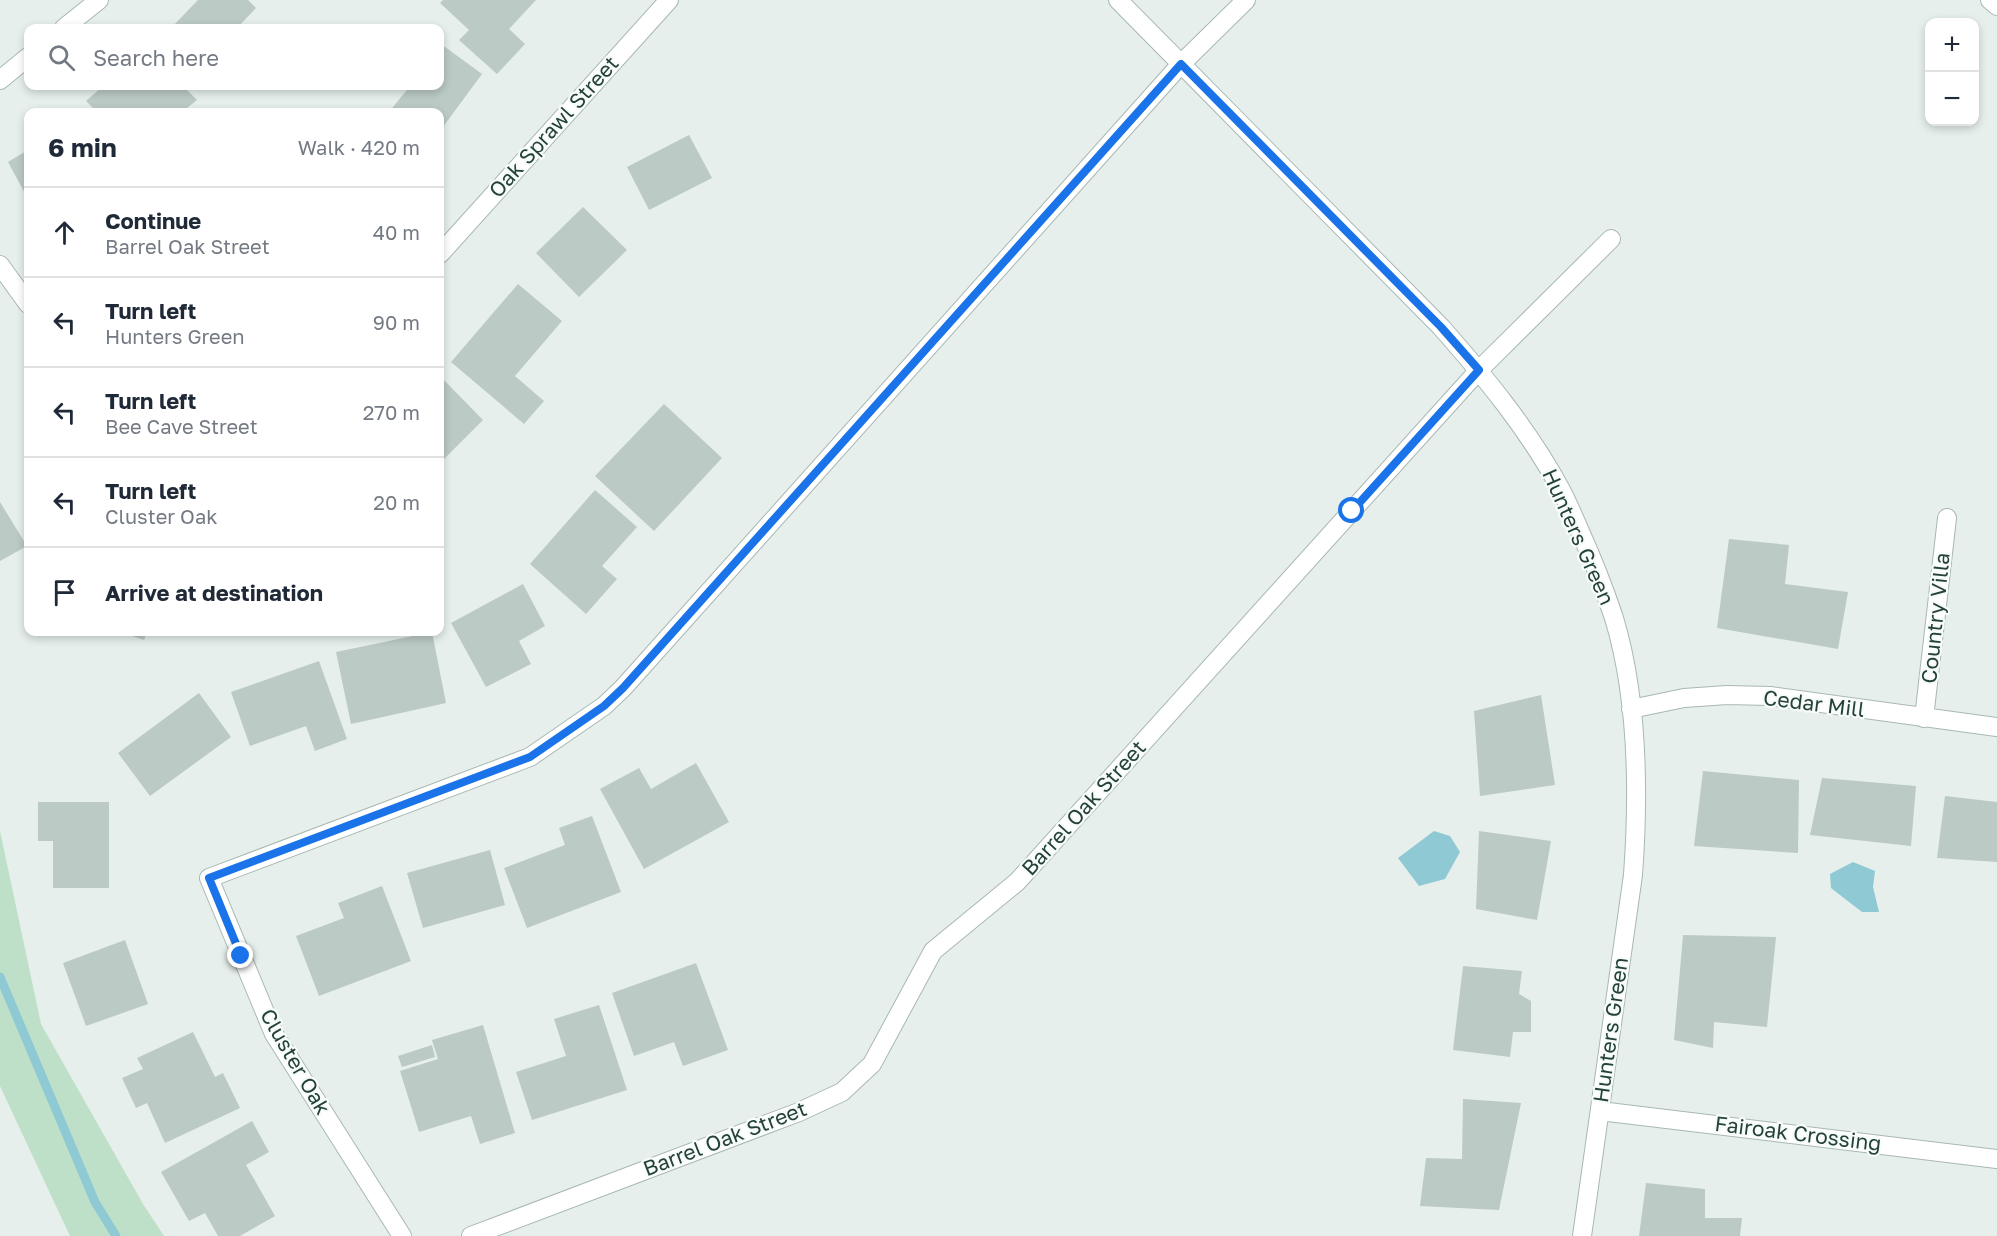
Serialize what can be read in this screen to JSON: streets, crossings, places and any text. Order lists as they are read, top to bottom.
{
  "streets": {
    "street": [
      "Oak Sprawl Street",
      "Hunters Green",
      "Country Villa",
      "Cedar Mill",
      "Barrel Oak Street",
      "Cluster Oak",
      "Fairoak Crossing"
    ]
  },
  "crossings": [
    ["Hunters Green", "Cedar Mill"],
    ["Hunters Green", "Barrel Oak Street"],
    ["Hunters Green", "Cluster Oak"],
    ["Hunters Green", "Fairoak Crossing"],
    ["Country Villa", "Cedar Mill"]
  ],
  "page": {
    "map_buttons": ["+", "−"],
    "search": "Search here",
    "heading": ["6 min", "Walk · 420 m"],
    "list": [
      ["Continue", "Barrel Oak Street", "40 m"],
      ["Turn left", "Hunters Green", "90 m"],
      ["Turn left", "Bee Cave Street", "270 m"],
      ["Turn left", "Cluster Oak", "20 m"],
      "Arrive at destination"
    ]
  }
}
